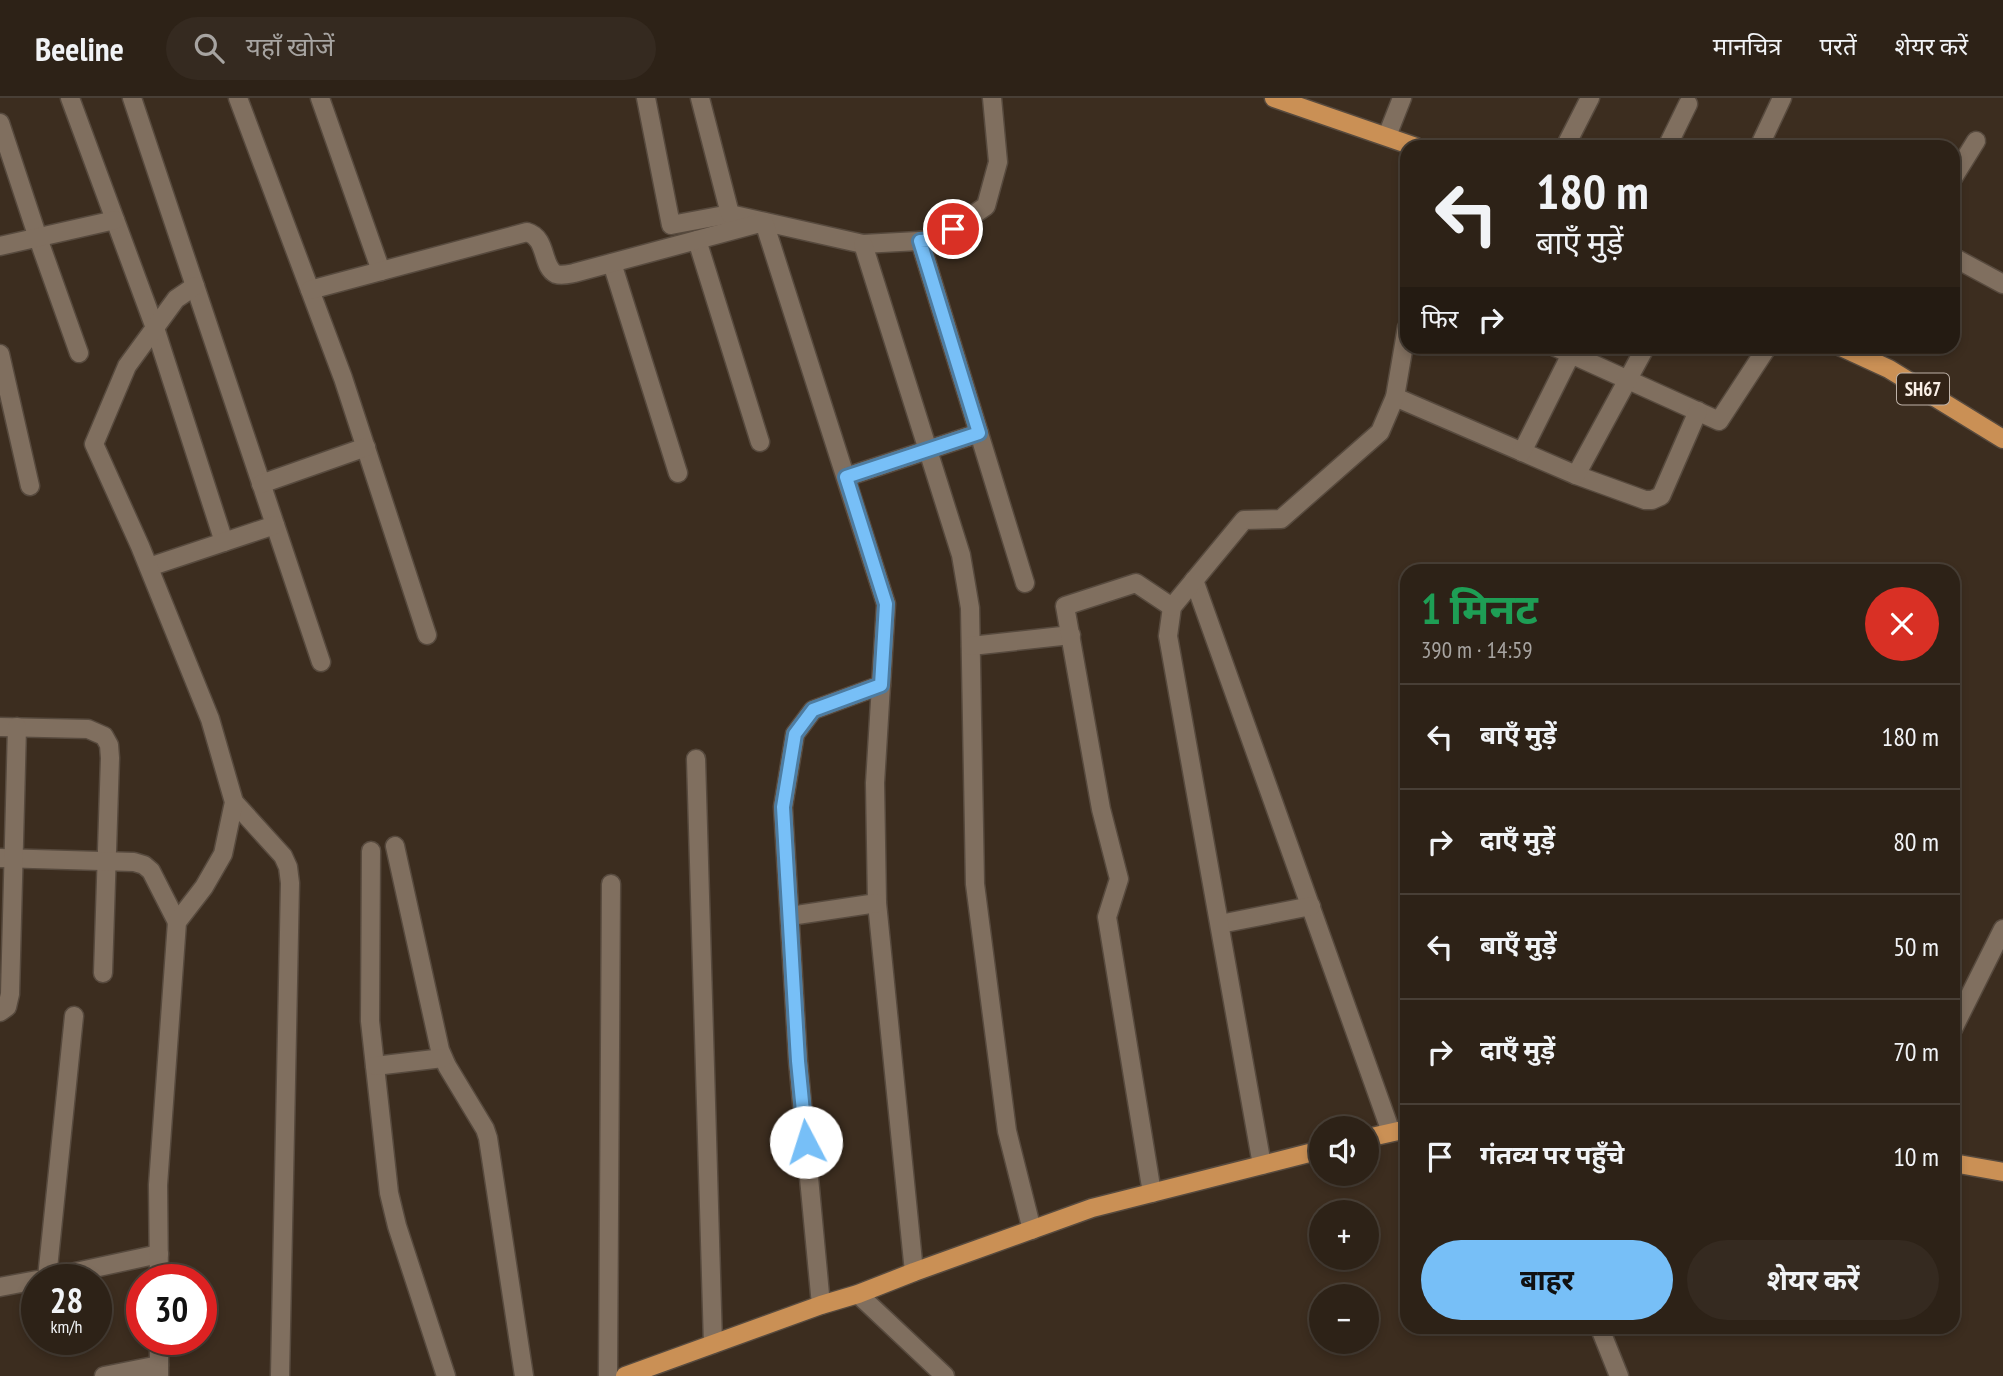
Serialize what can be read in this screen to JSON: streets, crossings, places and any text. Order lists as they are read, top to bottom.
{
  "streets": {
    "main road": ["SH67"]
  },
  "page": {
    "header": "Beeline",
    "search": "यहाँ खोजें",
    "nav": ["मानचित्र", "परतें", "शेयर करें"],
    "turn": ["180 m", "बाएँ मुड़ें"],
    "then": "फिर",
    "heading": ["1 मिनट", "390 m · 14:59"],
    "list": [
      {
        "name": "बाएँ मुड़ें",
        "value": "180 m"
      },
      {
        "name": "दाएँ मुड़ें",
        "value": "80 m"
      },
      {
        "name": "बाएँ मुड़ें",
        "value": "50 m"
      },
      {
        "name": "दाएँ मुड़ें",
        "value": "70 m"
      },
      {
        "name": "गंतव्य पर पहुँचे",
        "value": "10 m"
      }
    ],
    "map_buttons": ["+", "−"],
    "buttons": ["बाहर", "शेयर करें"],
    "speed": "28 km/h",
    "limit": "30"
  }
}
